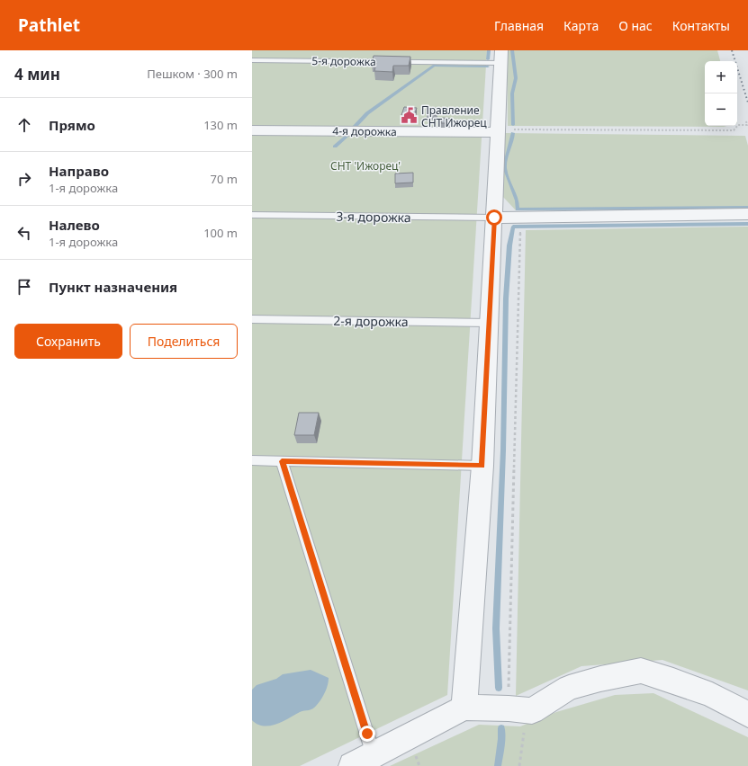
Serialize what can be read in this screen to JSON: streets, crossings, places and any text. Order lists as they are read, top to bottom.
{
  "streets": {
    "street": ["4-я дорожка"],
    "lane": ["5-я дорожка", "3-я дорожка", "2-я дорожка"]
  },
  "parks": ["СНТ 'Ижорец'"],
  "places": {
    "public building": ["Правление СНТ Ижорец"]
  },
  "page": {
    "header": "Pathlet",
    "nav": [
      "Главная",
      "Карта",
      "О нас",
      "Контакты"
    ],
    "heading": ["4 мин", "Пешком · 300 m"],
    "map_buttons": ["+", "−"],
    "list": [
      ["Прямо", "130 m"],
      ["Направо", "1-я дорожка", "70 m"],
      ["Налево", "1-я дорожка", "100 m"],
      "Пункт назначения"
    ],
    "buttons": ["Сохранить", "Поделиться"]
  }
}
